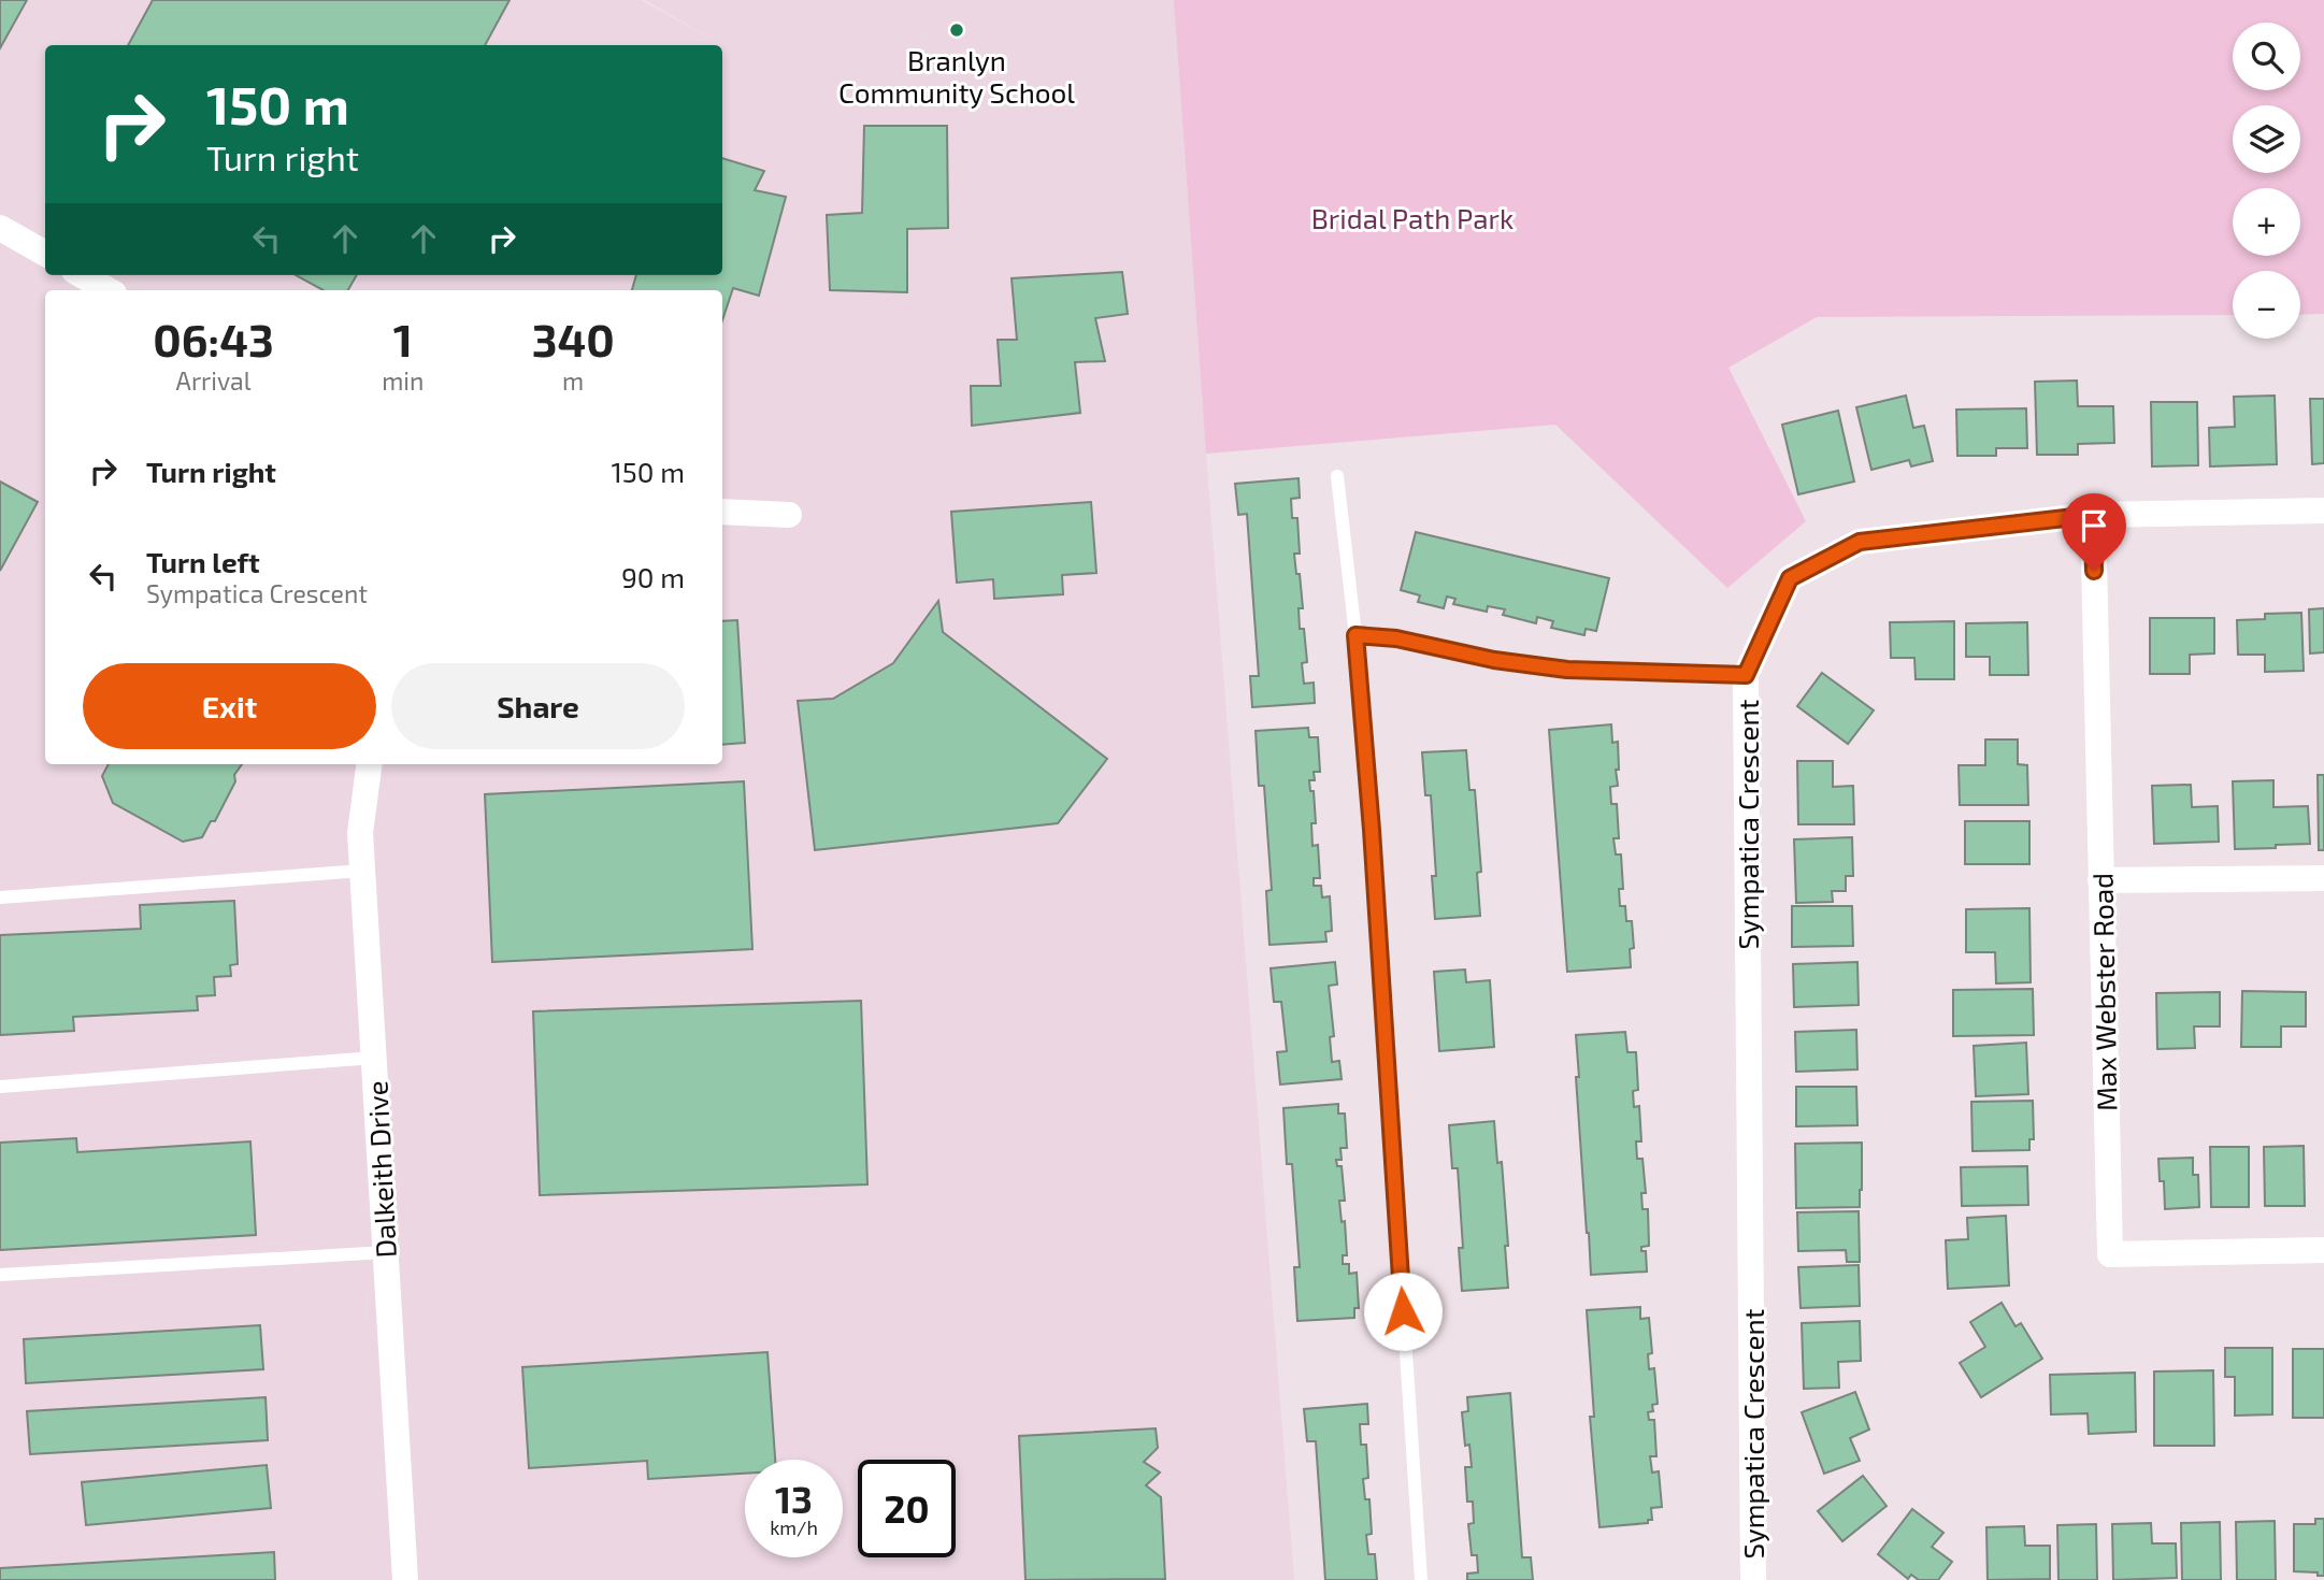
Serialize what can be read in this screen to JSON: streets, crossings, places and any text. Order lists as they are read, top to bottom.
{
  "streets": {
    "street": ["Sympatica Crescent", "Max Webster Road", "Dalkeith Drive"]
  },
  "crossings": [
    ["Sympatica Crescent", "Max Webster Road"]
  ],
  "parks": ["Bridal Path Park"],
  "places": ["Branlyn Community School"],
  "page": {
    "map_buttons": ["+", "−"],
    "turn": ["150 m", "Turn right"],
    "eta": [
      "06:43",
      "Arrival",
      "1",
      "min",
      "340",
      "m"
    ],
    "list": [
      {
        "name": "Turn right",
        "value": "150 m"
      },
      {
        "name": "Turn left",
        "note": "Sympatica Crescent",
        "value": "90 m"
      }
    ],
    "buttons": ["Exit", "Share"],
    "speed": "13 km/h",
    "limit": "20"
  }
}
